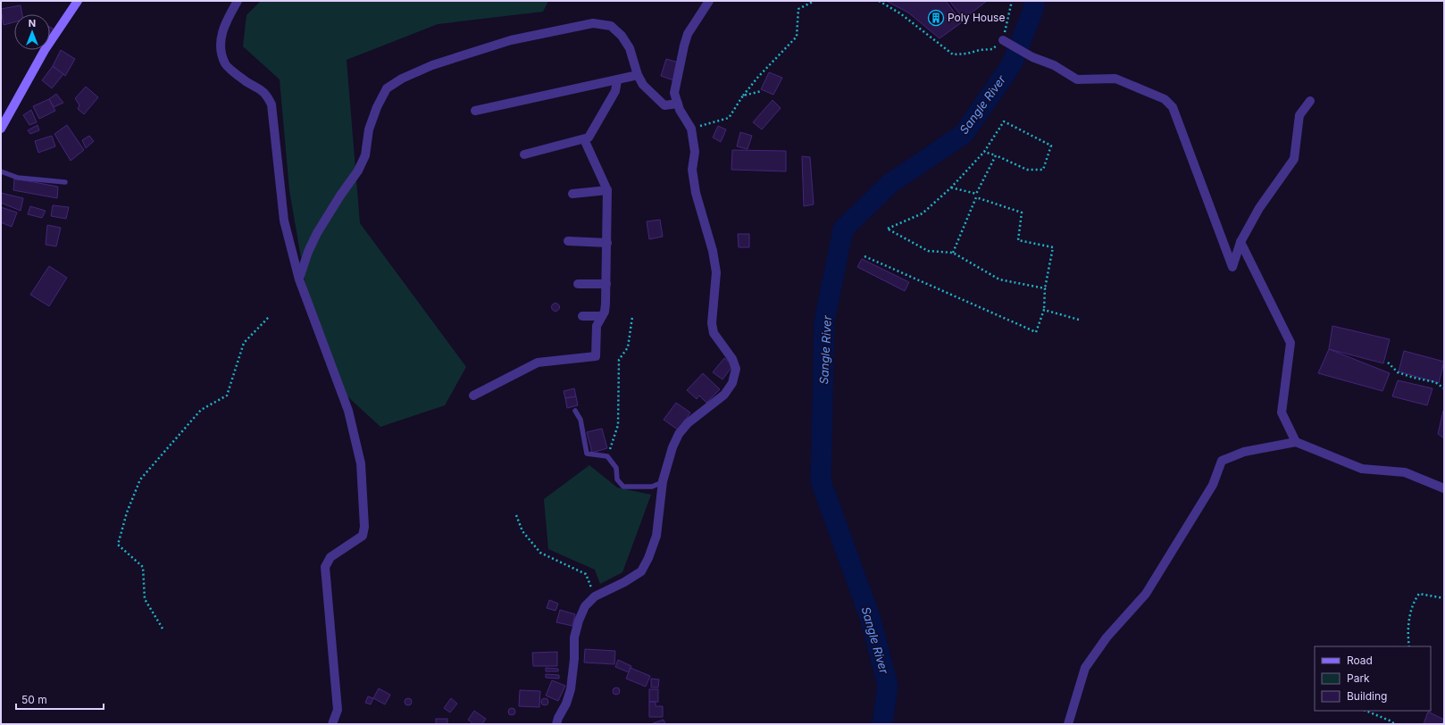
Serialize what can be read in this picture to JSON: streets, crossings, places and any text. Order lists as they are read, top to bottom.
{
  "water": ["Sangle River"],
  "places": {
    "building": ["Poly House"]
  },
  "legend": ["Road", "Park", "Building"],
  "scale_bar": "50 m",
  "north": "top"
}
